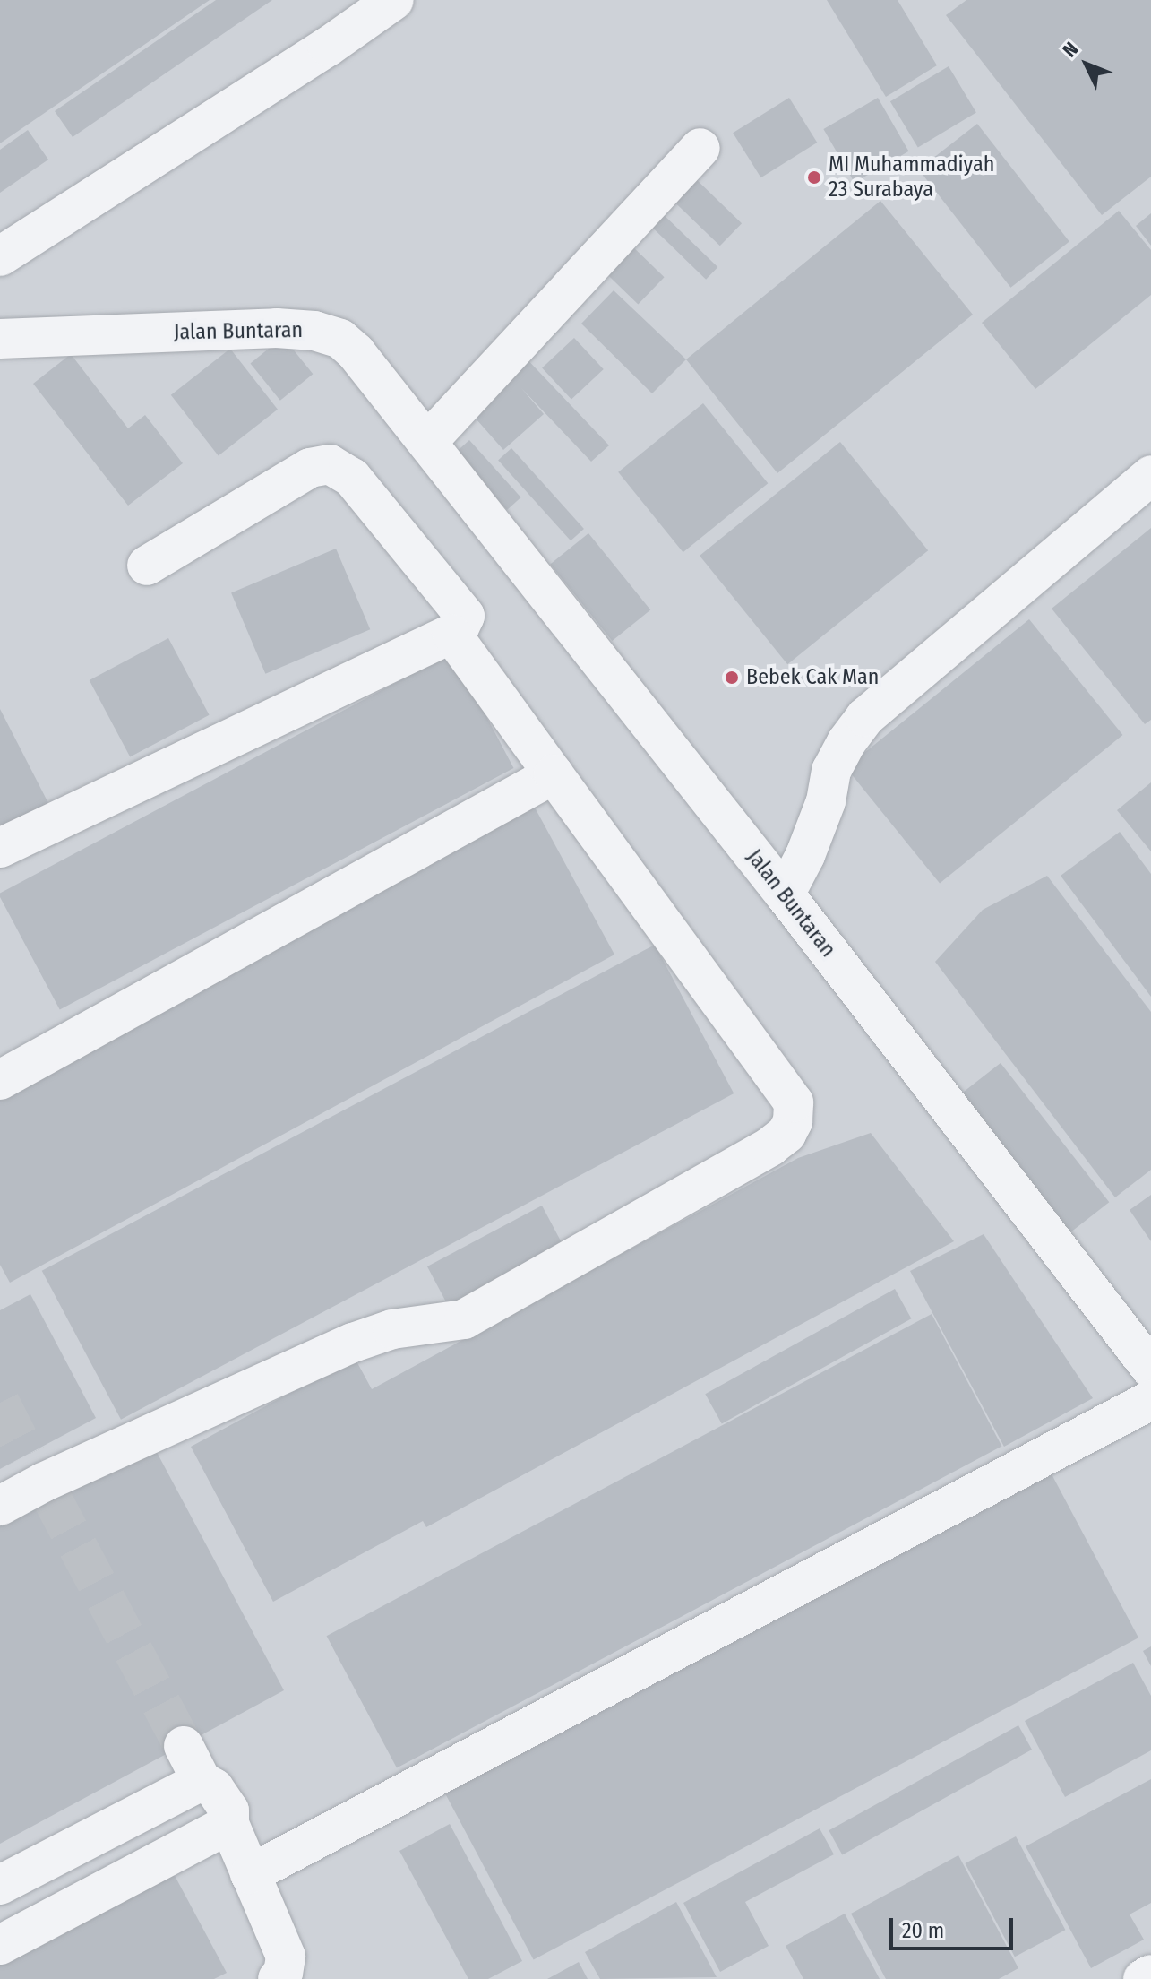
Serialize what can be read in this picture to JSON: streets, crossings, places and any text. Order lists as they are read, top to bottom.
{
  "streets": {
    "street": ["Jalan Buntaran"]
  },
  "places": ["MI Muhammadiyah 23 Surabaya", "Bebek Cak Man"],
  "scale_bar": "20 m",
  "north": "top left"
}
